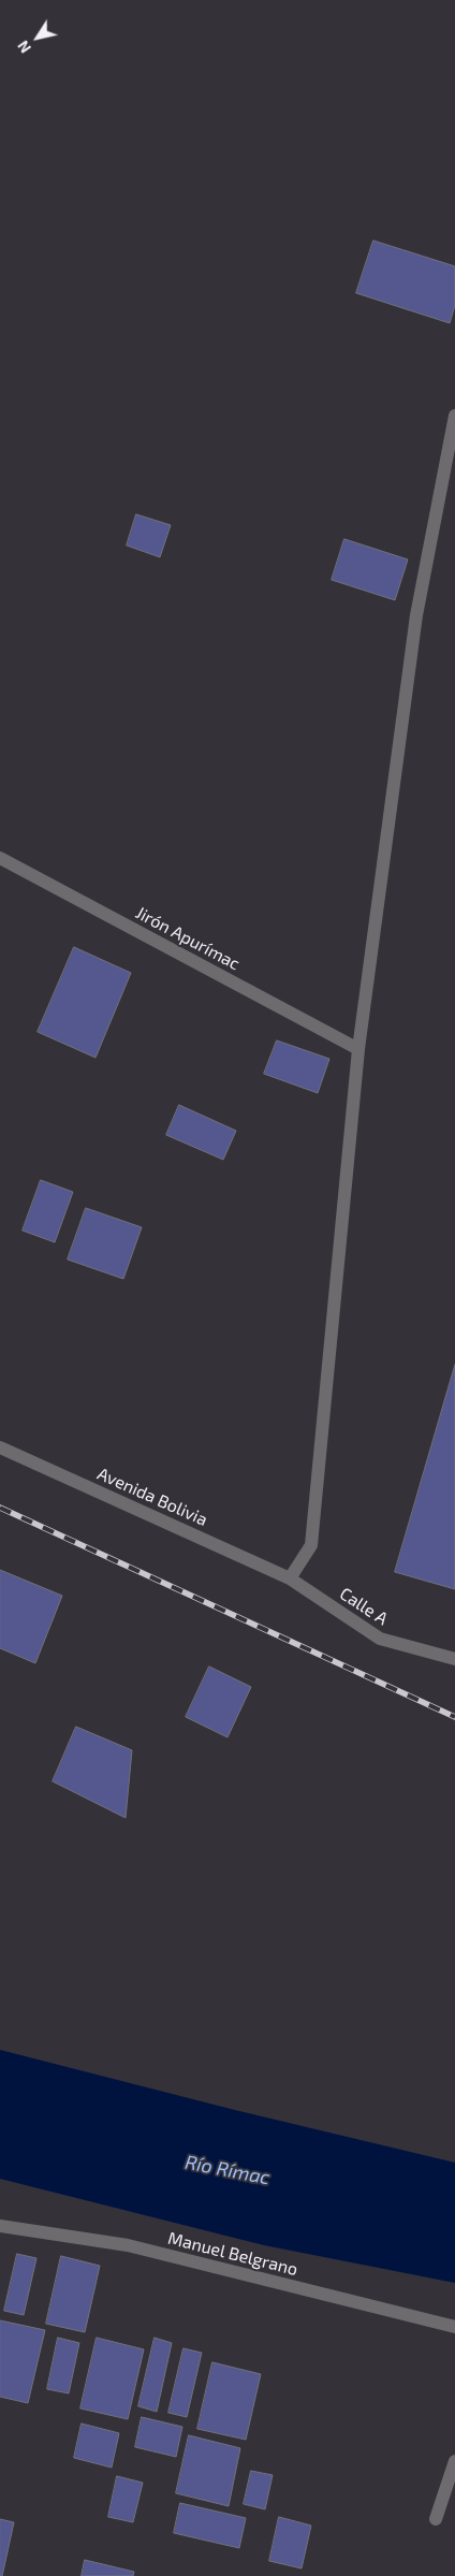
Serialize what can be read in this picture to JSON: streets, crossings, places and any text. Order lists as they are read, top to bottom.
{
  "streets": {
    "street": [
      "Jirón Apurímac",
      "Avenida Bolivia",
      "Calle A",
      "Manuel Belgrano"
    ]
  },
  "crossings": [
    ["Avenida Bolivia", "Calle A"]
  ],
  "water": ["Río Rímac"],
  "north": "bottom left"
}
